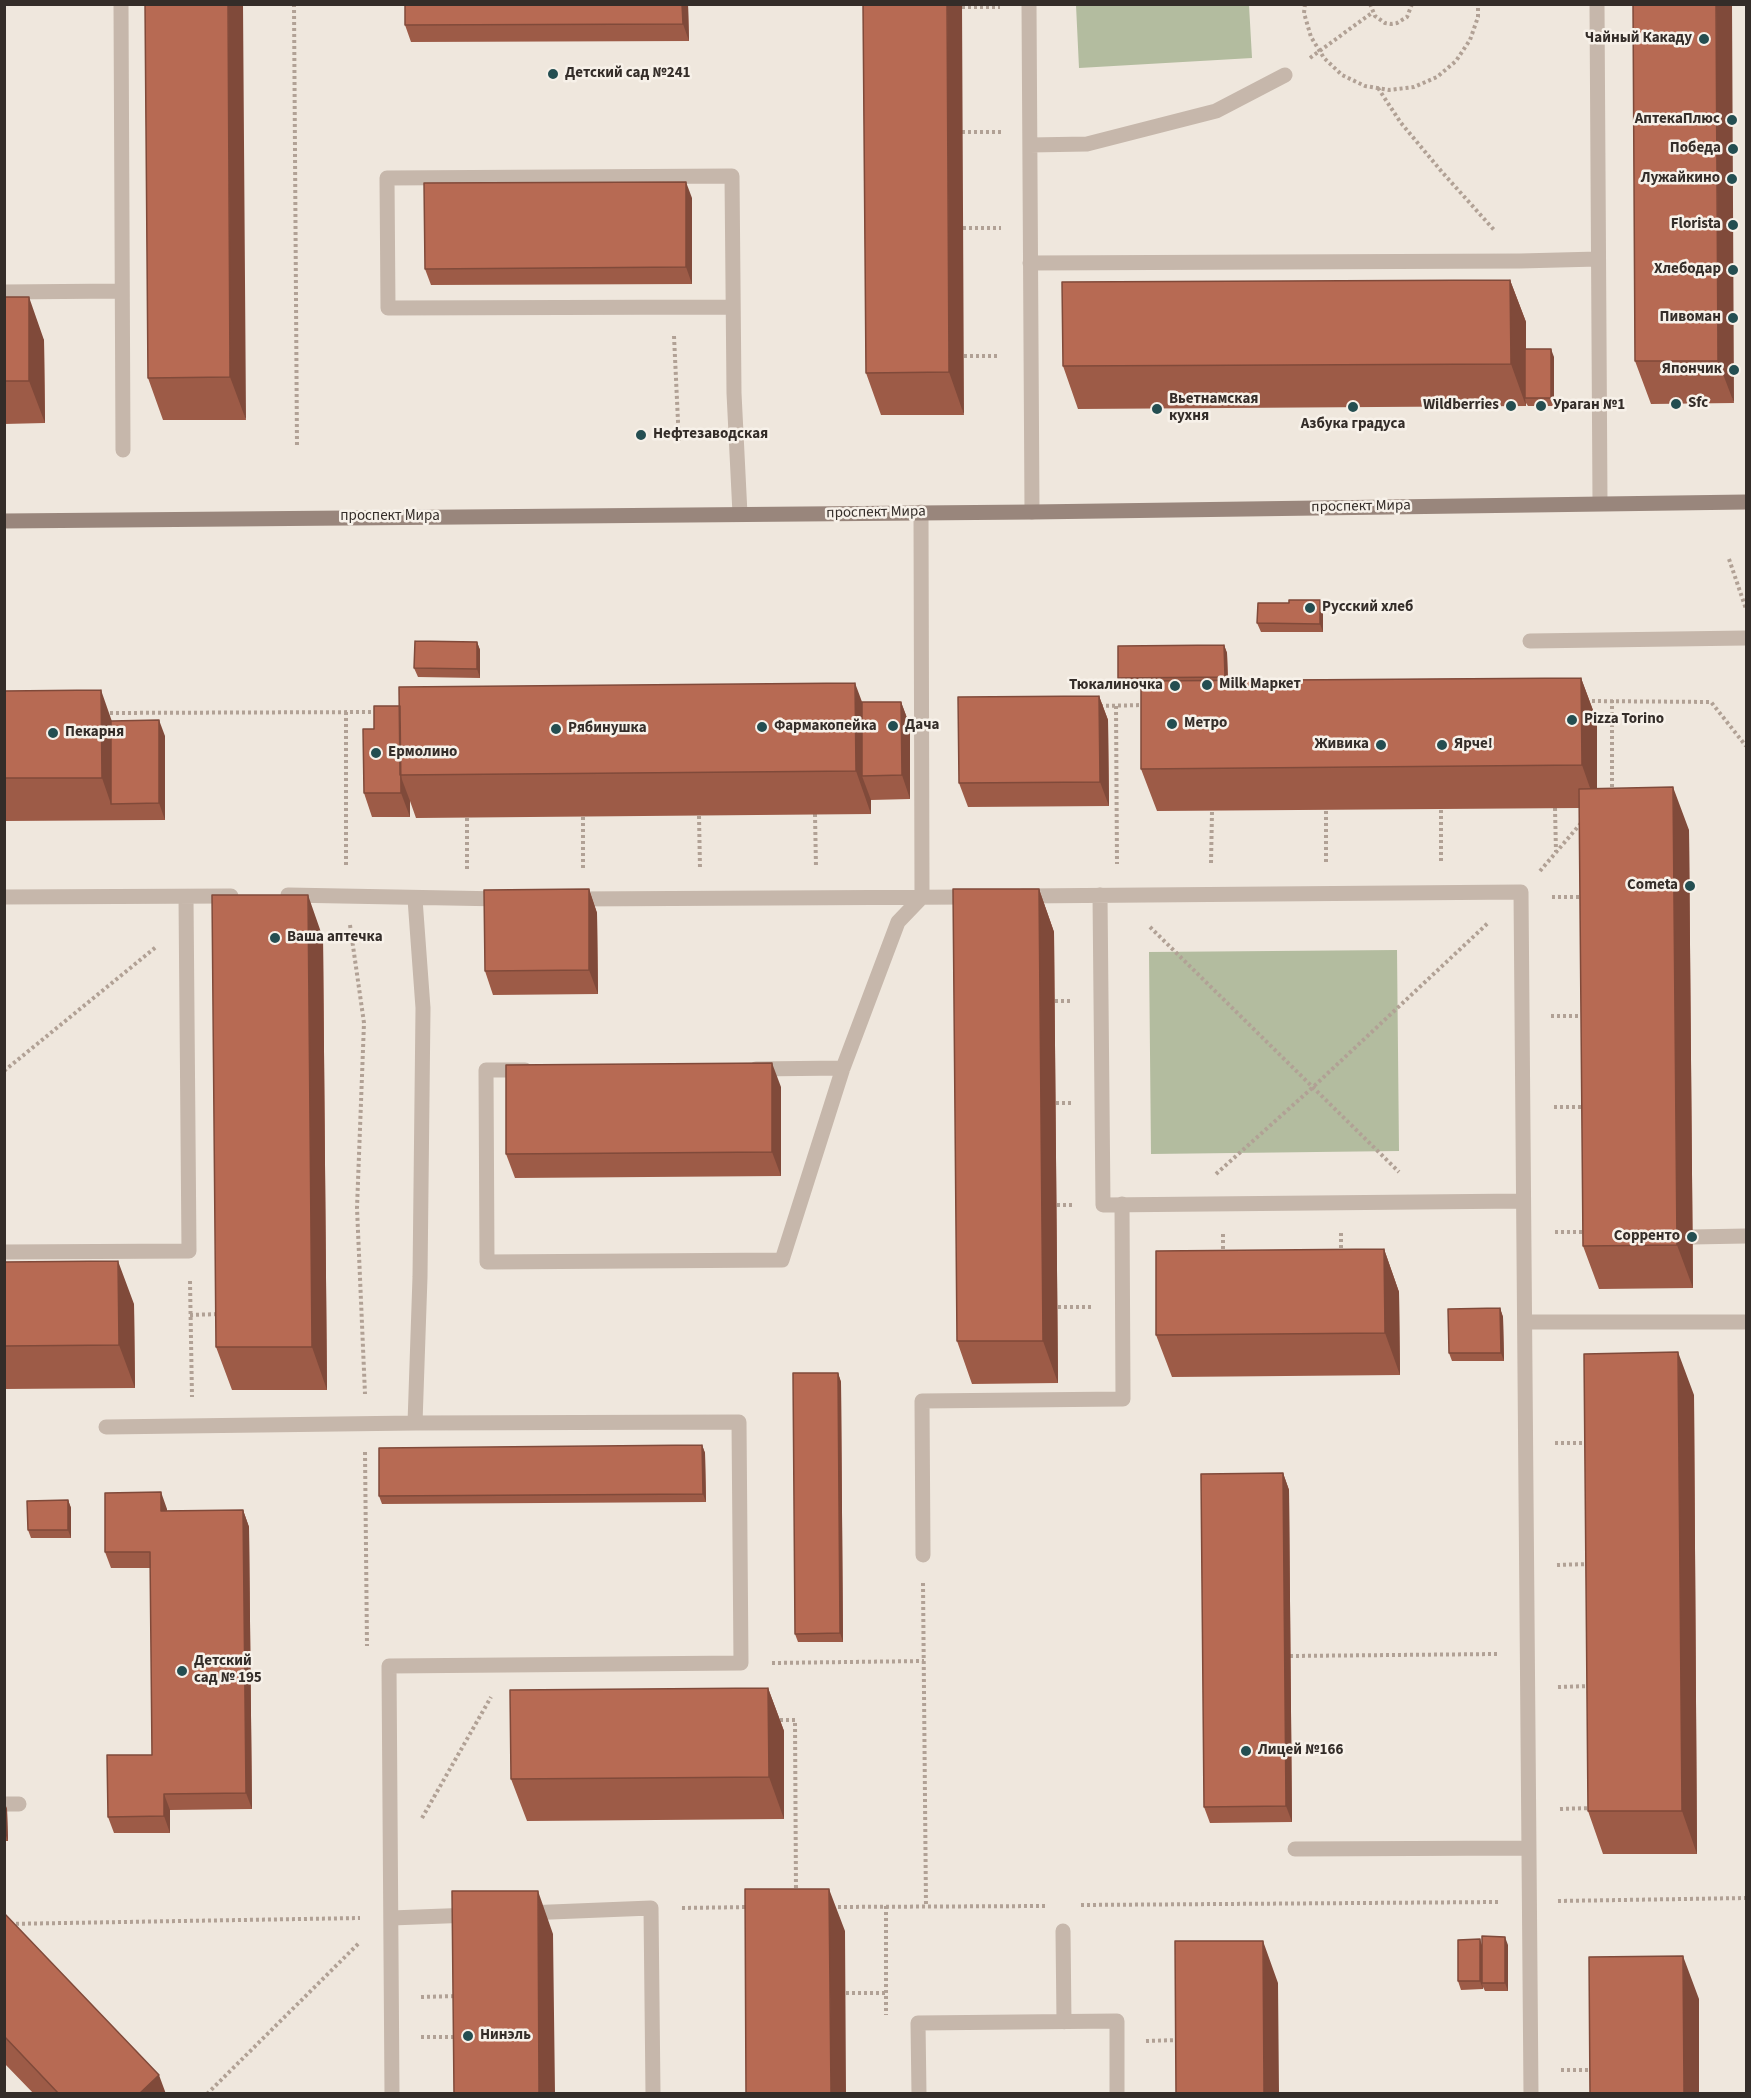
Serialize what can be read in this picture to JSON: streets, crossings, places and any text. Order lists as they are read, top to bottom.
{
  "streets": {
    "main road": ["проспект Мира"]
  },
  "places": [
    "Чайный Какаду",
    "Детский сад №241",
    "АптекаПлюс",
    "Победа",
    "Лужайкино",
    "Florista",
    "Хлебодар",
    "Пивоман",
    "Япончик",
    "Sfc",
    "Wildberries",
    "Ураган №1",
    "Азбука градуса",
    "Вьетнамская кухня",
    "Нефтезаводская",
    "Русский хлеб",
    "Milk Маркет",
    "Тюкалиночка",
    "Pizza Torino",
    "Метро",
    "Дача",
    "Фармакопейка",
    "Рябинушка",
    "Пекарня",
    "Живика",
    "Ярче!",
    "Ермолино",
    "Cometa",
    "Ваша аптечка",
    "Сорренто",
    "Детский сад № 195",
    "Лицей №166",
    "Нинэль"
  ]
}
